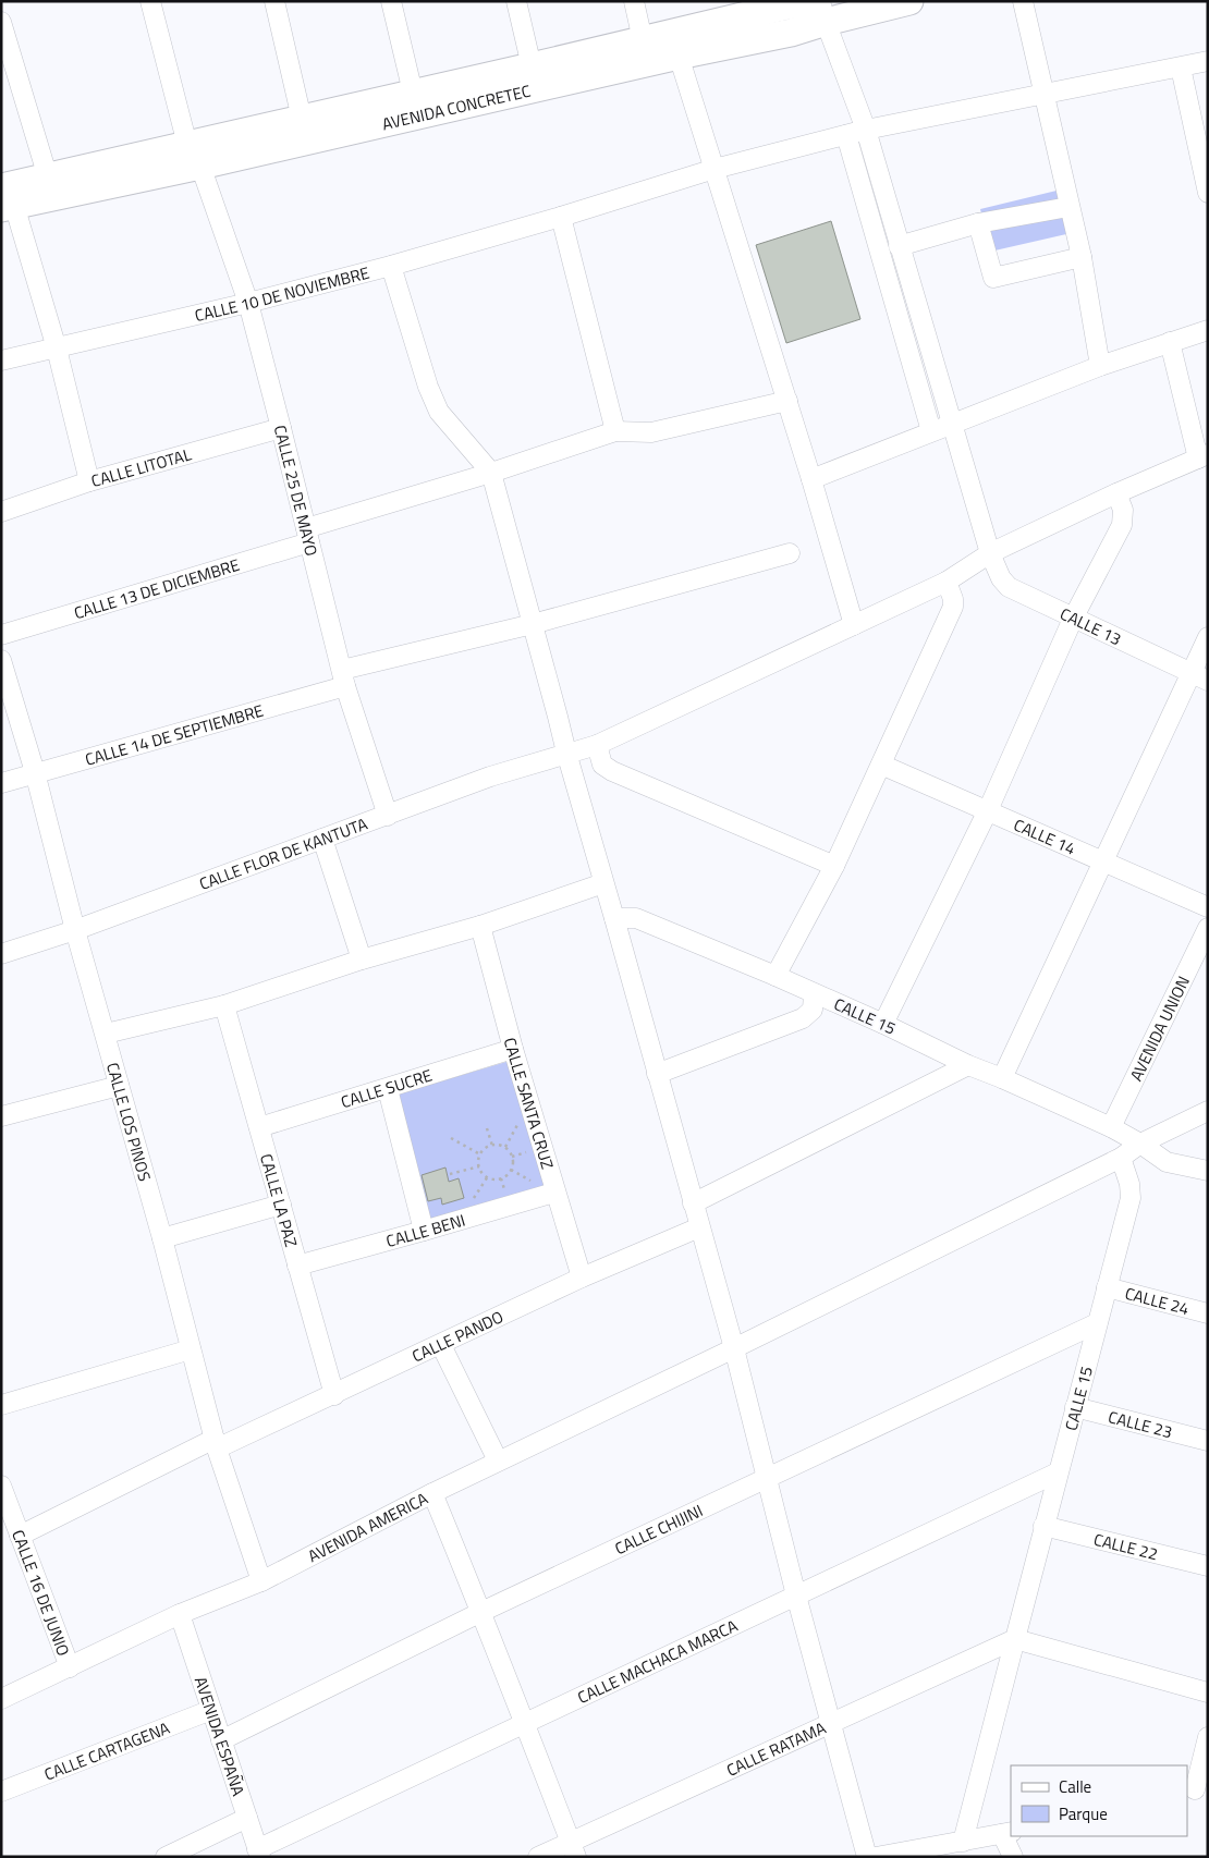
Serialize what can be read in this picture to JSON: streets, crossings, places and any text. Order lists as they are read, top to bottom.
{
  "streets": {
    "street": [
      "AVENIDA CONCRETEC",
      "CALLE 10 DE NOVIEMBRE",
      "CALLE LITOTAL",
      "CALLE 25 DE MAYO",
      "CALLE 13 DE DICIEMBRE",
      "CALLE 13",
      "CALLE 14 DE SEPTIEMBRE",
      "CALLE 14",
      "CALLE FLOR DE KANTUTA",
      "CALLE 15",
      "AVENIDA UNION",
      "CALLE SUCRE",
      "CALLE SANTA CRUZ",
      "CALLE LOS PINOS",
      "CALLE LA PAZ",
      "CALLE BENI",
      "CALLE 24",
      "CALLE PANDO",
      "CALLE 23",
      "AVENIDA AMERICA",
      "CALLE CHIJINI",
      "CALLE 22",
      "CALLE 16 DE JUNIO",
      "CALLE MACHACA MARCA",
      "AVENIDA ESPAÑA",
      "CALLE RATAMA",
      "CALLE CARTAGENA"
    ]
  },
  "crossings": [
    ["AVENIDA CONCRETEC", "CALLE 25 DE MAYO"],
    ["AVENIDA CONCRETEC", "CALLE 13"],
    ["CALLE 10 DE NOVIEMBRE", "CALLE 25 DE MAYO"],
    ["CALLE 10 DE NOVIEMBRE", "CALLE 13"],
    ["CALLE LITOTAL", "CALLE 25 DE MAYO"],
    ["CALLE 25 DE MAYO", "CALLE 13 DE DICIEMBRE"],
    ["CALLE 25 DE MAYO", "CALLE 14 DE SEPTIEMBRE"],
    ["CALLE 25 DE MAYO", "CALLE FLOR DE KANTUTA"],
    ["CALLE 13", "CALLE FLOR DE KANTUTA"],
    ["CALLE 14 DE SEPTIEMBRE", "CALLE LOS PINOS"],
    ["CALLE FLOR DE KANTUTA", "CALLE LOS PINOS"],
    ["CALLE 15", "AVENIDA UNION"],
    ["CALLE 15", "CALLE 24"],
    ["CALLE 15", "CALLE 23"],
    ["CALLE 15", "AVENIDA AMERICA"],
    ["CALLE 15", "CALLE CHIJINI"],
    ["CALLE 15", "CALLE 22"],
    ["CALLE 15", "CALLE MACHACA MARCA"],
    ["CALLE 15", "CALLE RATAMA"],
    ["CALLE SUCRE", "CALLE SANTA CRUZ"],
    ["CALLE SUCRE", "CALLE LA PAZ"],
    ["CALLE SANTA CRUZ", "CALLE BENI"],
    ["CALLE SANTA CRUZ", "CALLE PANDO"],
    ["CALLE LOS PINOS", "CALLE PANDO"],
    ["CALLE LOS PINOS", "AVENIDA AMERICA"],
    ["CALLE LA PAZ", "CALLE BENI"],
    ["CALLE LA PAZ", "CALLE PANDO"],
    ["CALLE PANDO", "CALLE 16 DE JUNIO"],
    ["AVENIDA AMERICA", "CALLE 16 DE JUNIO"],
    ["AVENIDA AMERICA", "AVENIDA ESPAÑA"],
    ["CALLE CHIJINI", "AVENIDA ESPAÑA"],
    ["CALLE MACHACA MARCA", "AVENIDA ESPAÑA"],
    ["AVENIDA ESPAÑA", "CALLE CARTAGENA"]
  ],
  "legend": ["Calle", "Parque"]
}
